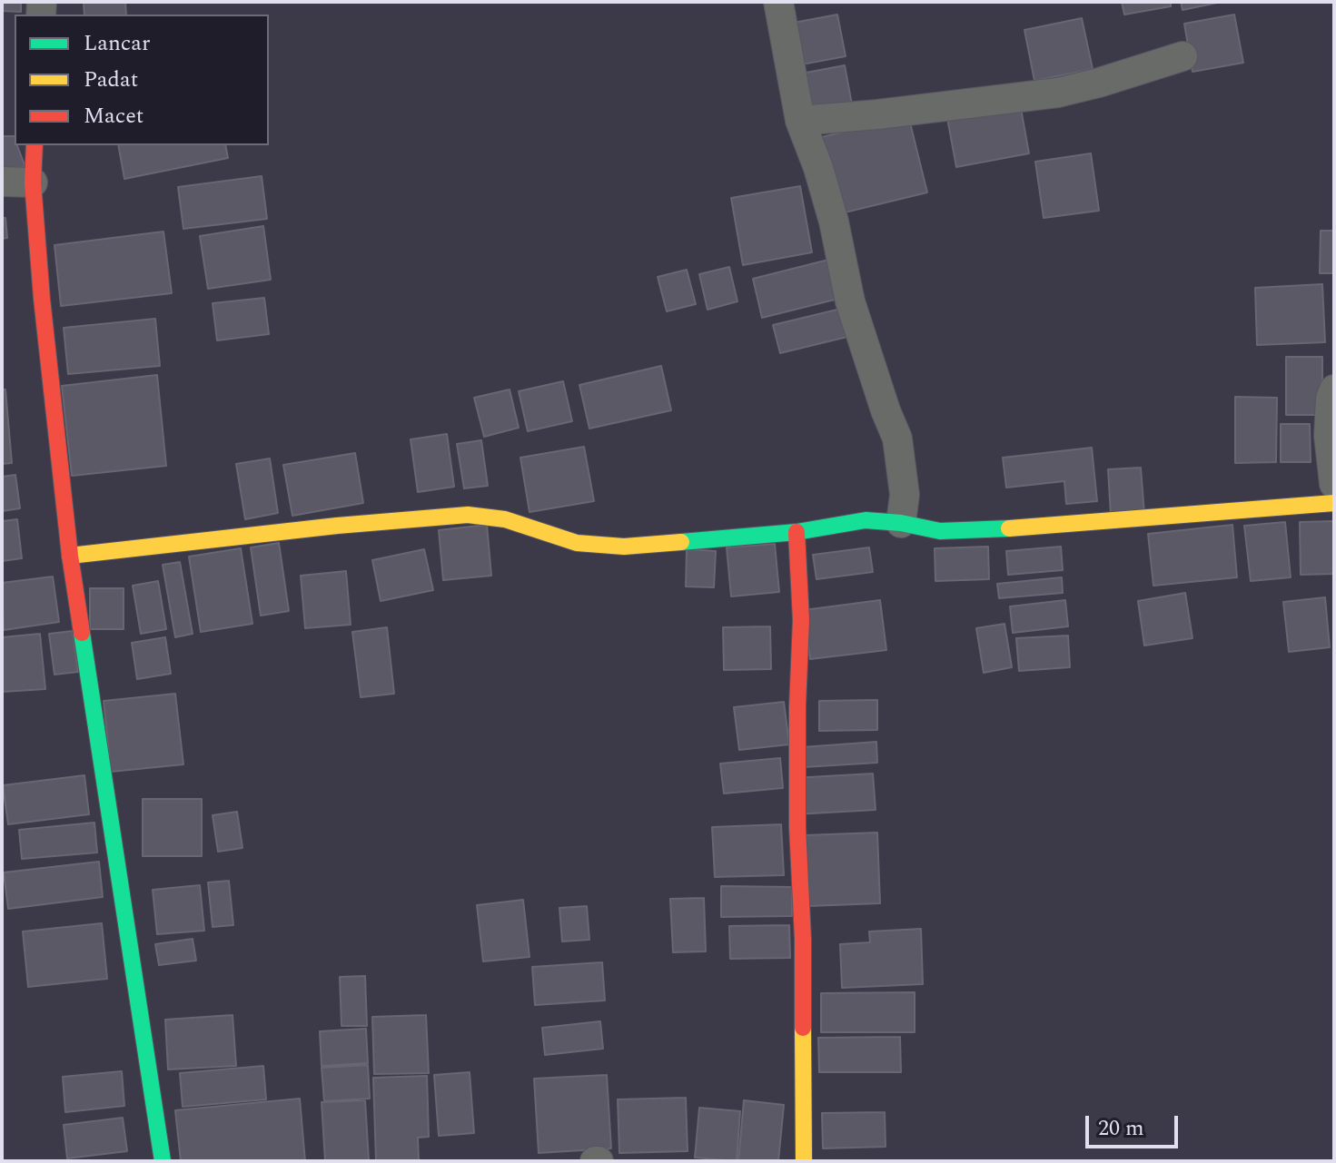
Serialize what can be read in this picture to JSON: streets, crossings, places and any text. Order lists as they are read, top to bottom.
{
  "legend": ["Lancar", "Padat", "Macet"],
  "scale_bar": "20 m"
}
